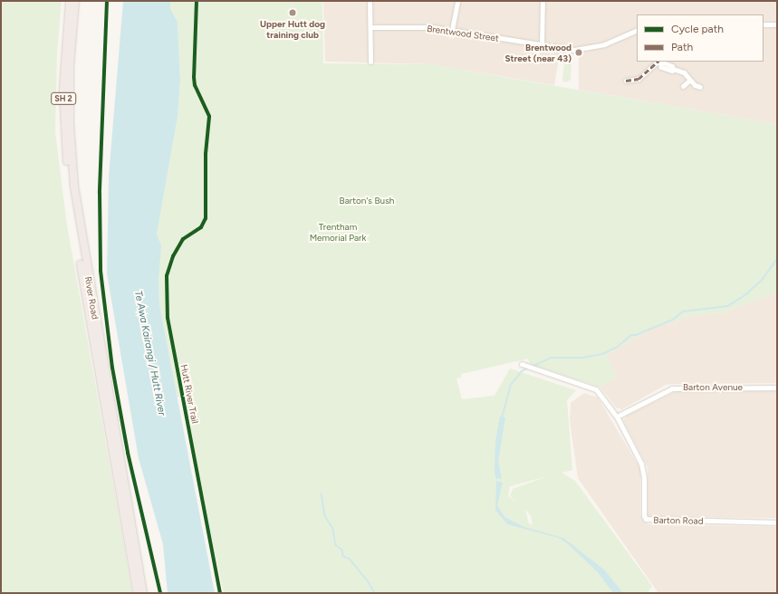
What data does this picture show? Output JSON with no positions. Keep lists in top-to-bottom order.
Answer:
{
  "streets": {
    "highway": ["SH 2", "River Road"],
    "street": ["Brentwood Street", "Barton Avenue", "Barton Road"],
    "cycle path": ["Hutt River Trail"]
  },
  "crossings": [
    ["Barton Avenue", "Barton Road"]
  ],
  "water": ["Te Awa Kairangi / Hutt River"],
  "parks": ["Barton's Bush", "Trentham Memorial Park"],
  "places": ["Upper Hutt dog training club", "Brentwood Street (near 43)"],
  "legend": ["Cycle path", "Path"]
}
